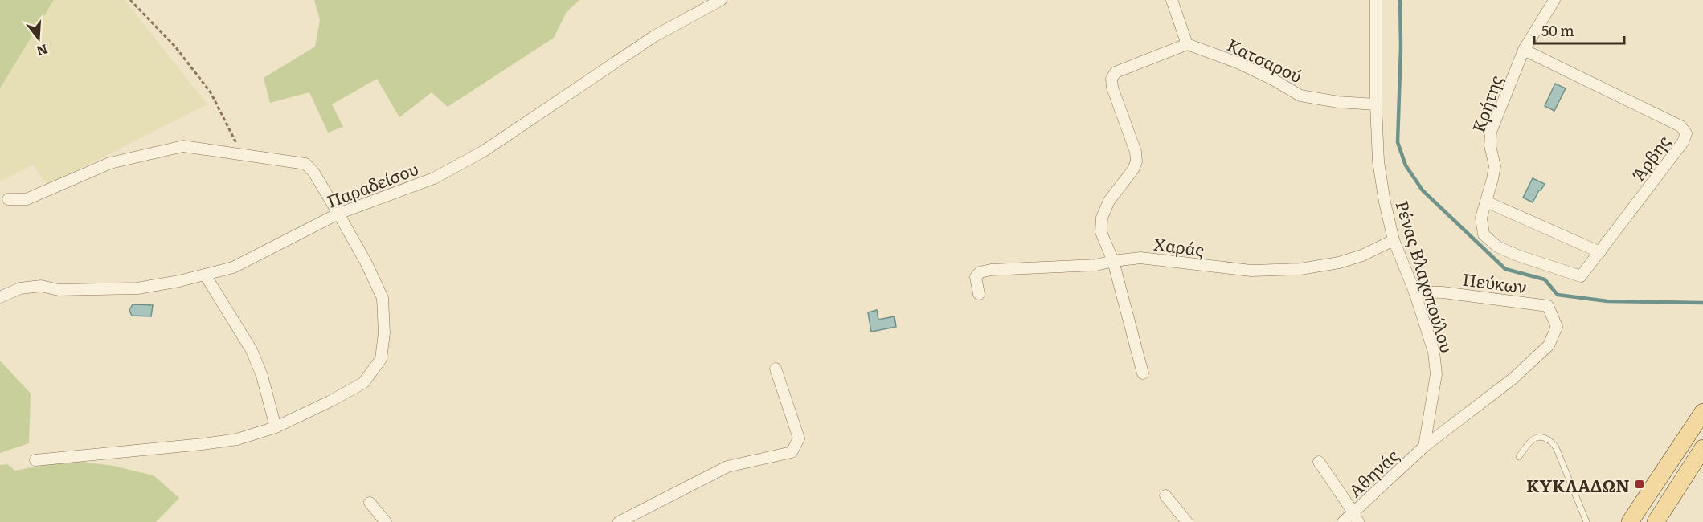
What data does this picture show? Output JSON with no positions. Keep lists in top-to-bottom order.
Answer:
{
  "streets": {
    "street": [
      "Κατσαρού",
      "Κρήτης",
      "Άρβης",
      "Παραδείσου",
      "Χαράς",
      "Ρένας Βλαχοπούλου",
      "Πεύκων",
      "Αθηνάς"
    ]
  },
  "crossings": [
    ["Κατσαρού", "Ρένας Βλαχοπούλου"],
    ["Κρήτης", "Άρβης"],
    ["Χαράς", "Ρένας Βλαχοπούλου"],
    ["Ρένας Βλαχοπούλου", "Πεύκων"],
    ["Ρένας Βλαχοπούλου", "Αθηνάς"],
    ["Πεύκων", "Αθηνάς"]
  ],
  "places": {
    "transit": ["ΚΥΚΛΑΔΩΝ"]
  },
  "scale_bar": "50 m",
  "north": "bottom"
}
